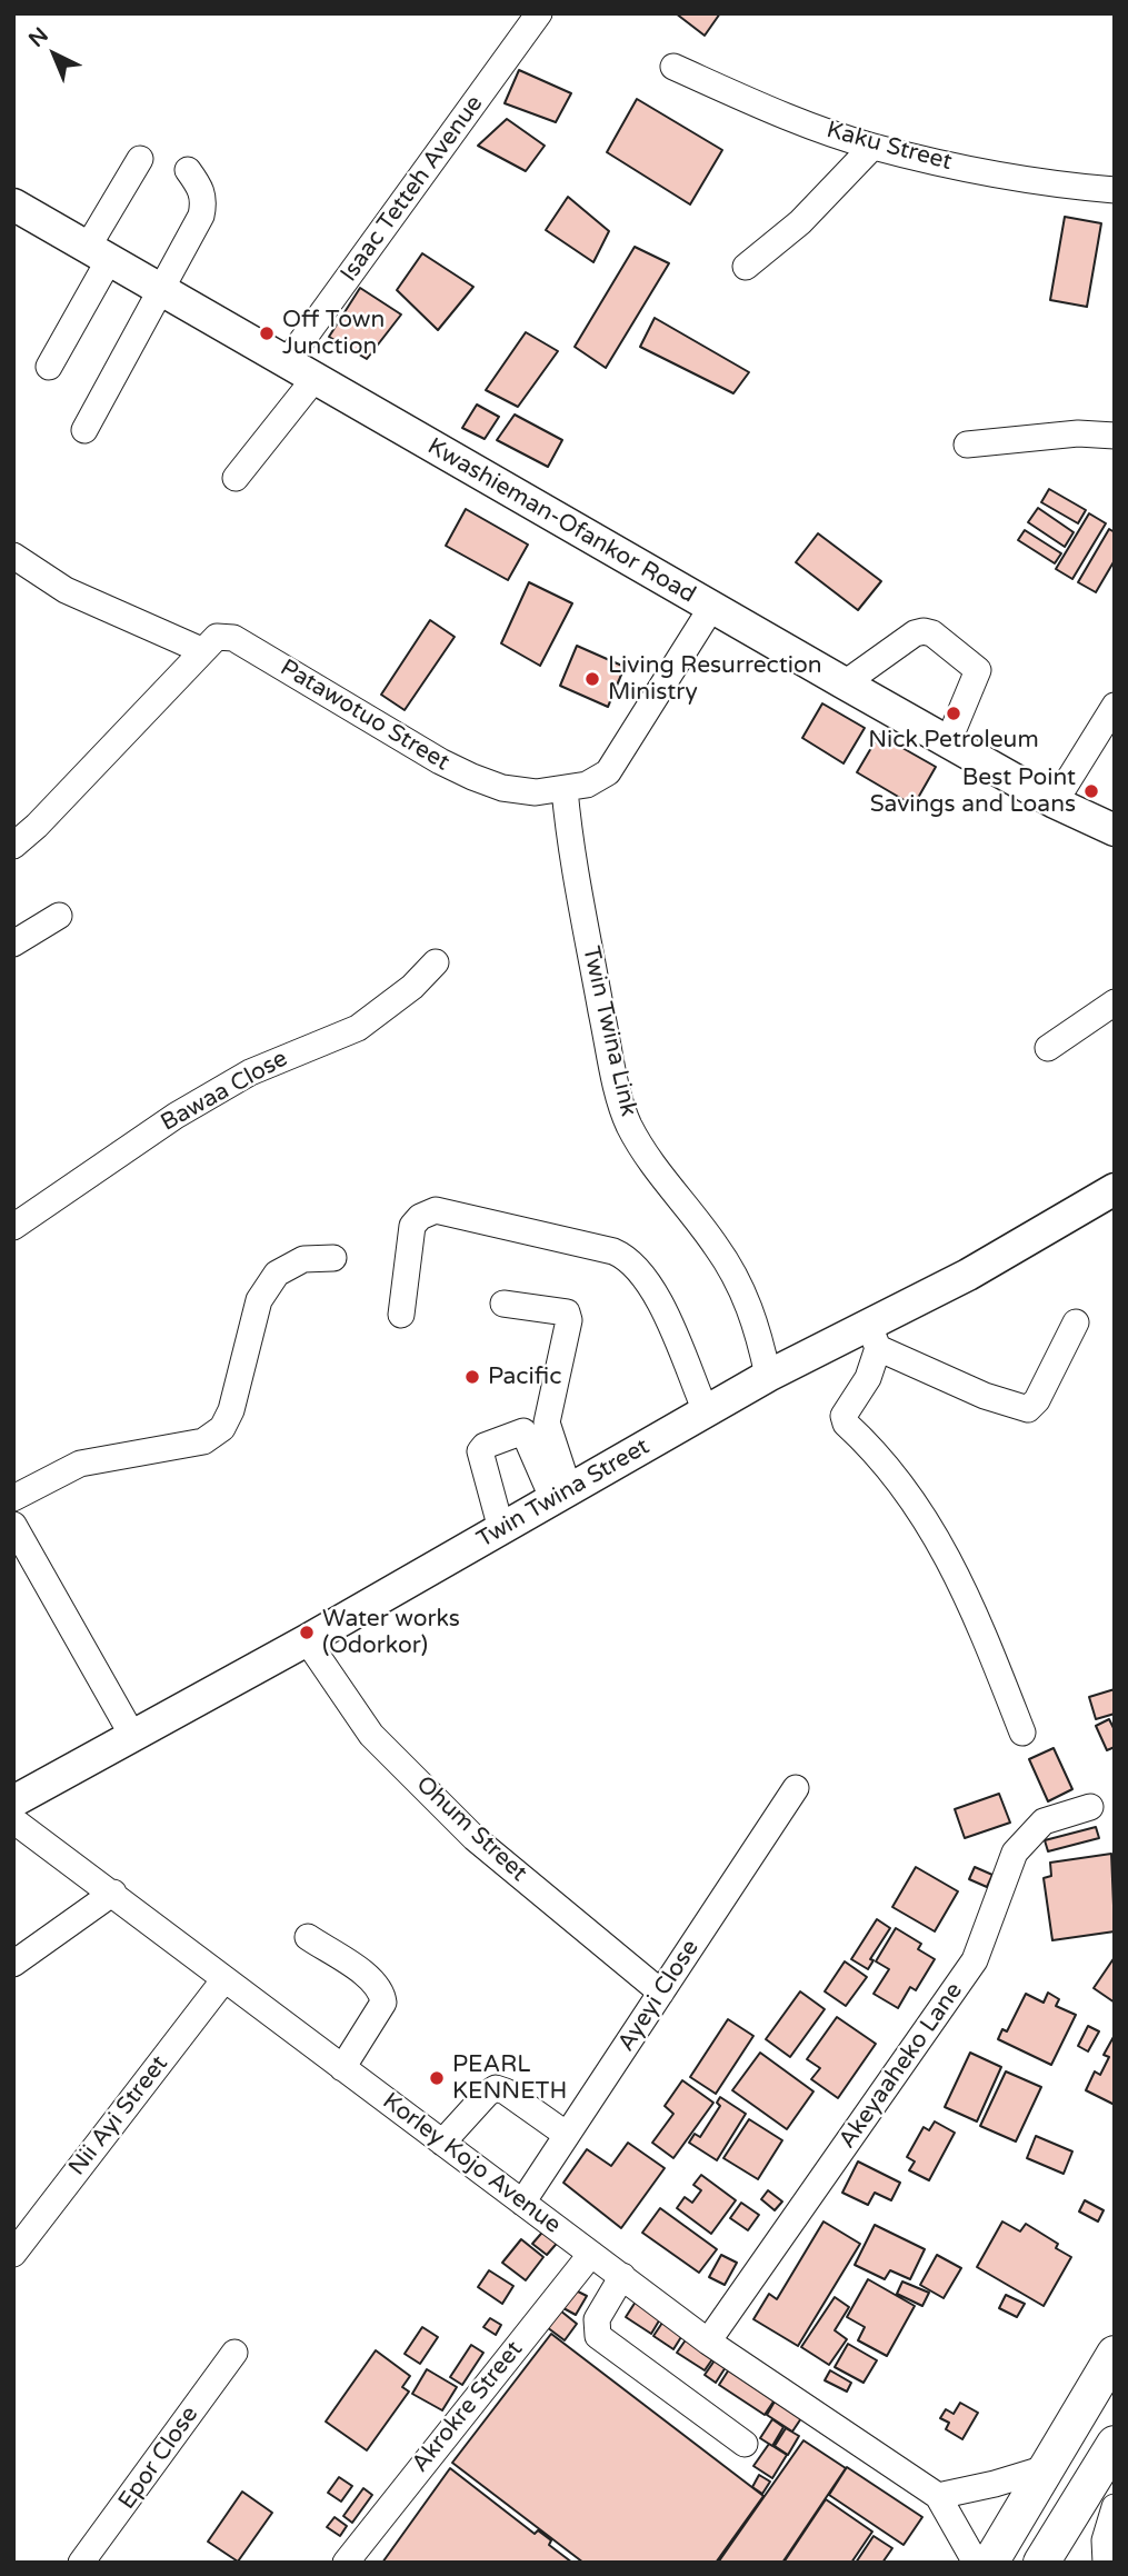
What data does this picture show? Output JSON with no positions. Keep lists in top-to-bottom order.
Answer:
{
  "streets": {
    "main road": ["Kwashieman-Ofankor Road", "Twin Twina Street"],
    "street": [
      "Kaku Street",
      "Isaac Tetteh Avenue",
      "Patawotuo Street",
      "Twin Twina Link",
      "Bawaa Close",
      "Ohum Street",
      "Ayeyi Close",
      "Akeyaaheko Lane",
      "Nii Ayi Street",
      "Korley Kojo Avenue",
      "Akrokre Street",
      "Epor Close"
    ]
  },
  "crossings": [
    ["Isaac Tetteh Avenue", "Kwashieman-Ofankor Road"],
    ["Kwashieman-Ofankor Road", "Patawotuo Street"],
    ["Patawotuo Street", "Twin Twina Link"],
    ["Twin Twina Link", "Twin Twina Street"],
    ["Twin Twina Street", "Ohum Street"],
    ["Ohum Street", "Ayeyi Close"],
    ["Ayeyi Close", "Korley Kojo Avenue"],
    ["Akeyaaheko Lane", "Korley Kojo Avenue"],
    ["Nii Ayi Street", "Korley Kojo Avenue"],
    ["Korley Kojo Avenue", "Akrokre Street"]
  ],
  "places": [
    "Off Town Junction",
    "Living Resurrection Ministry",
    "Nick Petroleum",
    "Best Point Savings and Loans",
    "Pacific",
    "Water works (Odorkor)",
    "PEARL KENNETH"
  ],
  "north": "top left"
}
